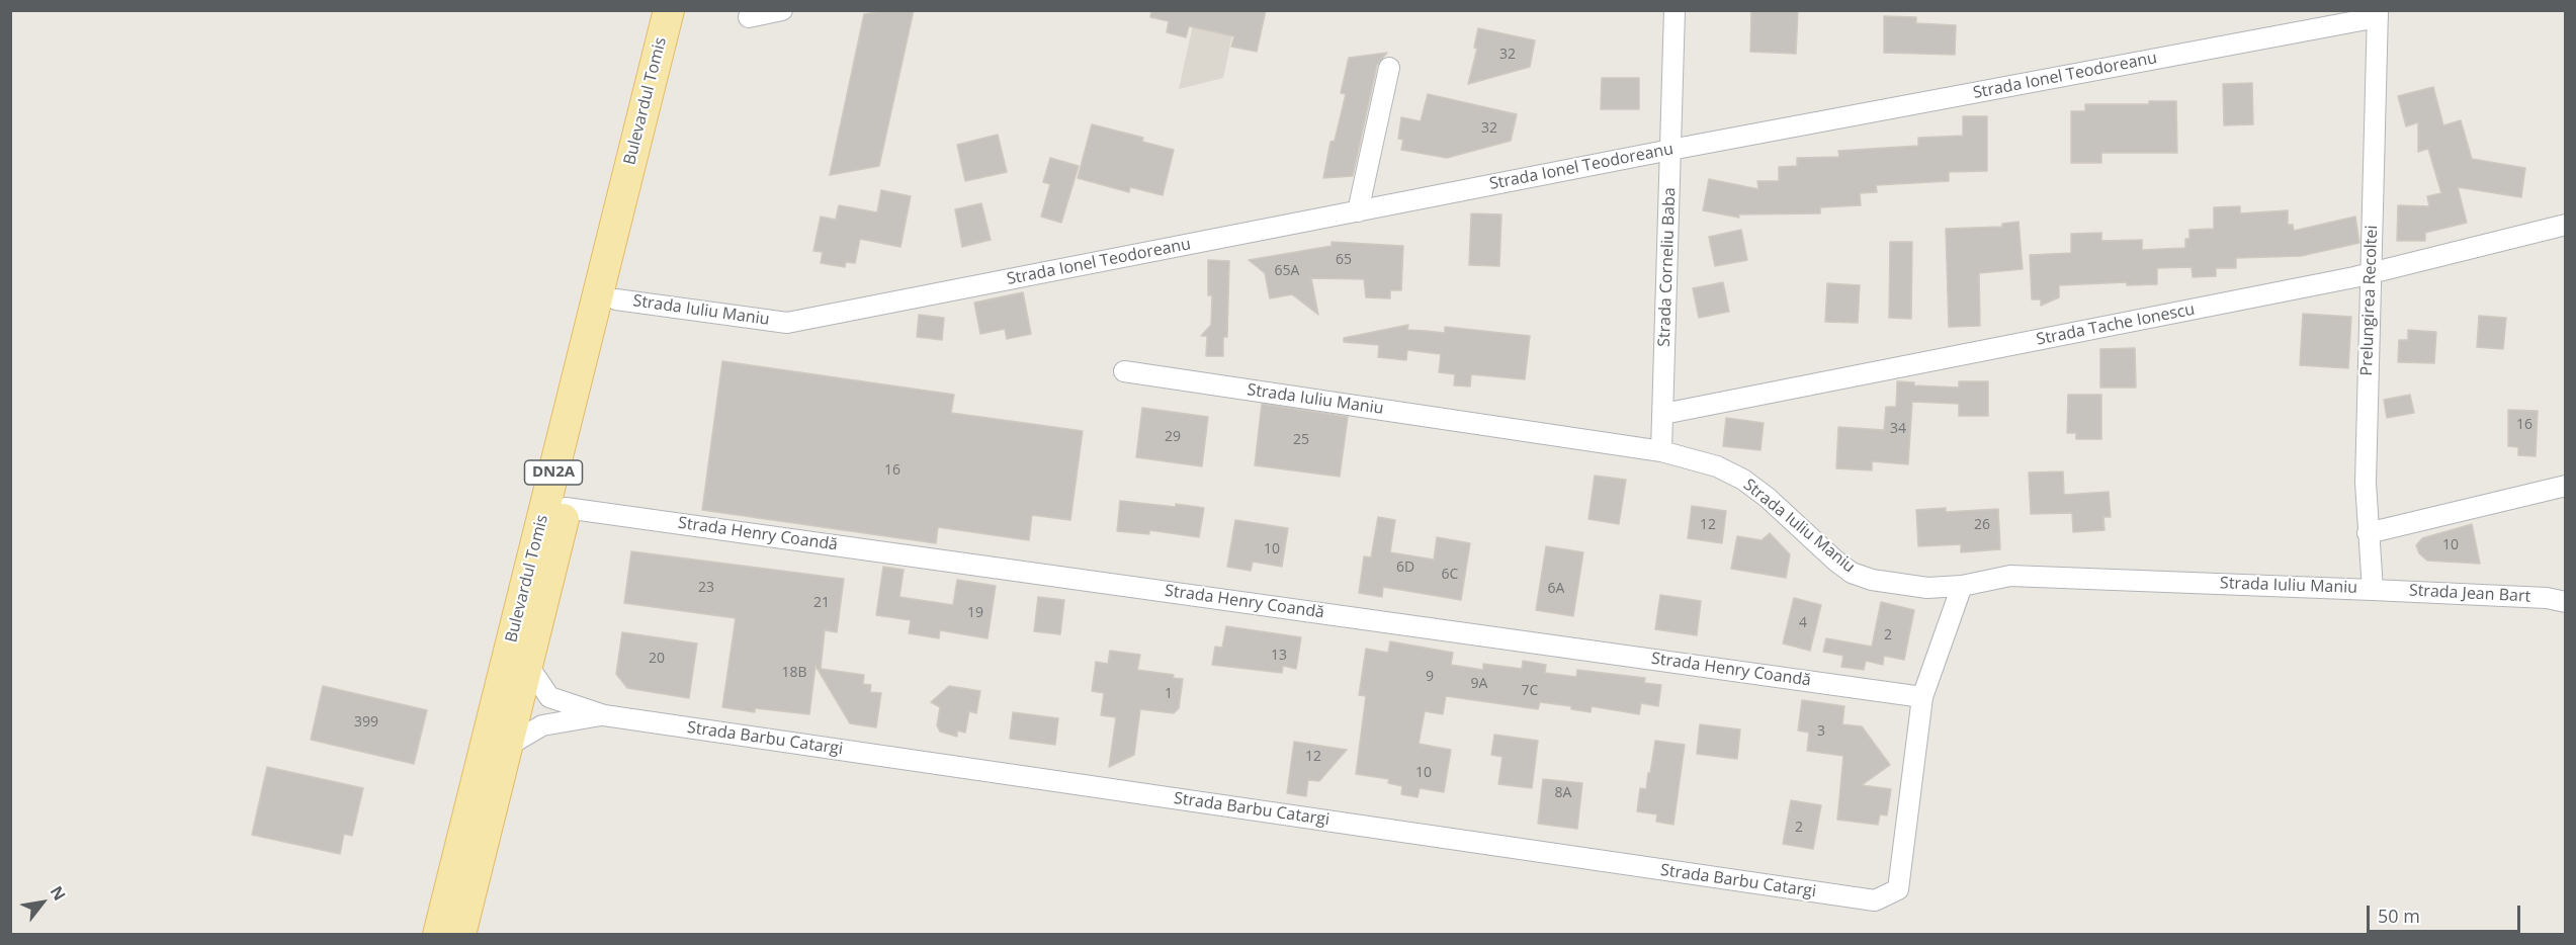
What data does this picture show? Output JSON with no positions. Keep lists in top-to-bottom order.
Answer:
{
  "streets": {
    "main road": ["Bulevardul Tomis", "DN2A"],
    "street": [
      "Strada Ionel Teodoreanu",
      "Strada Corneliu Baba",
      "Prelungirea Recoltei",
      "Strada Iuliu Maniu",
      "Strada Tache Ionescu",
      "Strada Henry Coandă",
      "Strada Jean Bart",
      "Strada Barbu Catargi"
    ]
  },
  "crossings": [
    ["Strada Ionel Teodoreanu", "Strada Corneliu Baba"],
    ["Strada Ionel Teodoreanu", "Prelungirea Recoltei"],
    ["Strada Ionel Teodoreanu", "Strada Iuliu Maniu"],
    ["Bulevardul Tomis", "Strada Iuliu Maniu"],
    ["Bulevardul Tomis", "Strada Henry Coandă"],
    ["Bulevardul Tomis", "Strada Barbu Catargi"],
    ["Strada Corneliu Baba", "Strada Iuliu Maniu"],
    ["Strada Corneliu Baba", "Strada Tache Ionescu"],
    ["Prelungirea Recoltei", "Strada Iuliu Maniu"],
    ["Prelungirea Recoltei", "Strada Tache Ionescu"],
    ["Prelungirea Recoltei", "Strada Jean Bart"],
    ["Strada Iuliu Maniu", "Strada Jean Bart"],
    ["Strada Henry Coandă", "Strada Barbu Catargi"]
  ],
  "house_numbers": [
    "32",
    "32",
    "65",
    "65A",
    "16",
    "34",
    "29",
    "25",
    "16",
    "12",
    "26",
    "10",
    "10",
    "6D",
    "6C",
    "23",
    "6A",
    "21",
    "19",
    "4",
    "2",
    "13",
    "20",
    "18B",
    "9",
    "9A",
    "7C",
    "1",
    "399",
    "3",
    "12",
    "10",
    "8A",
    "2"
  ],
  "scale_bar": "50 m",
  "north": "top right"
}
